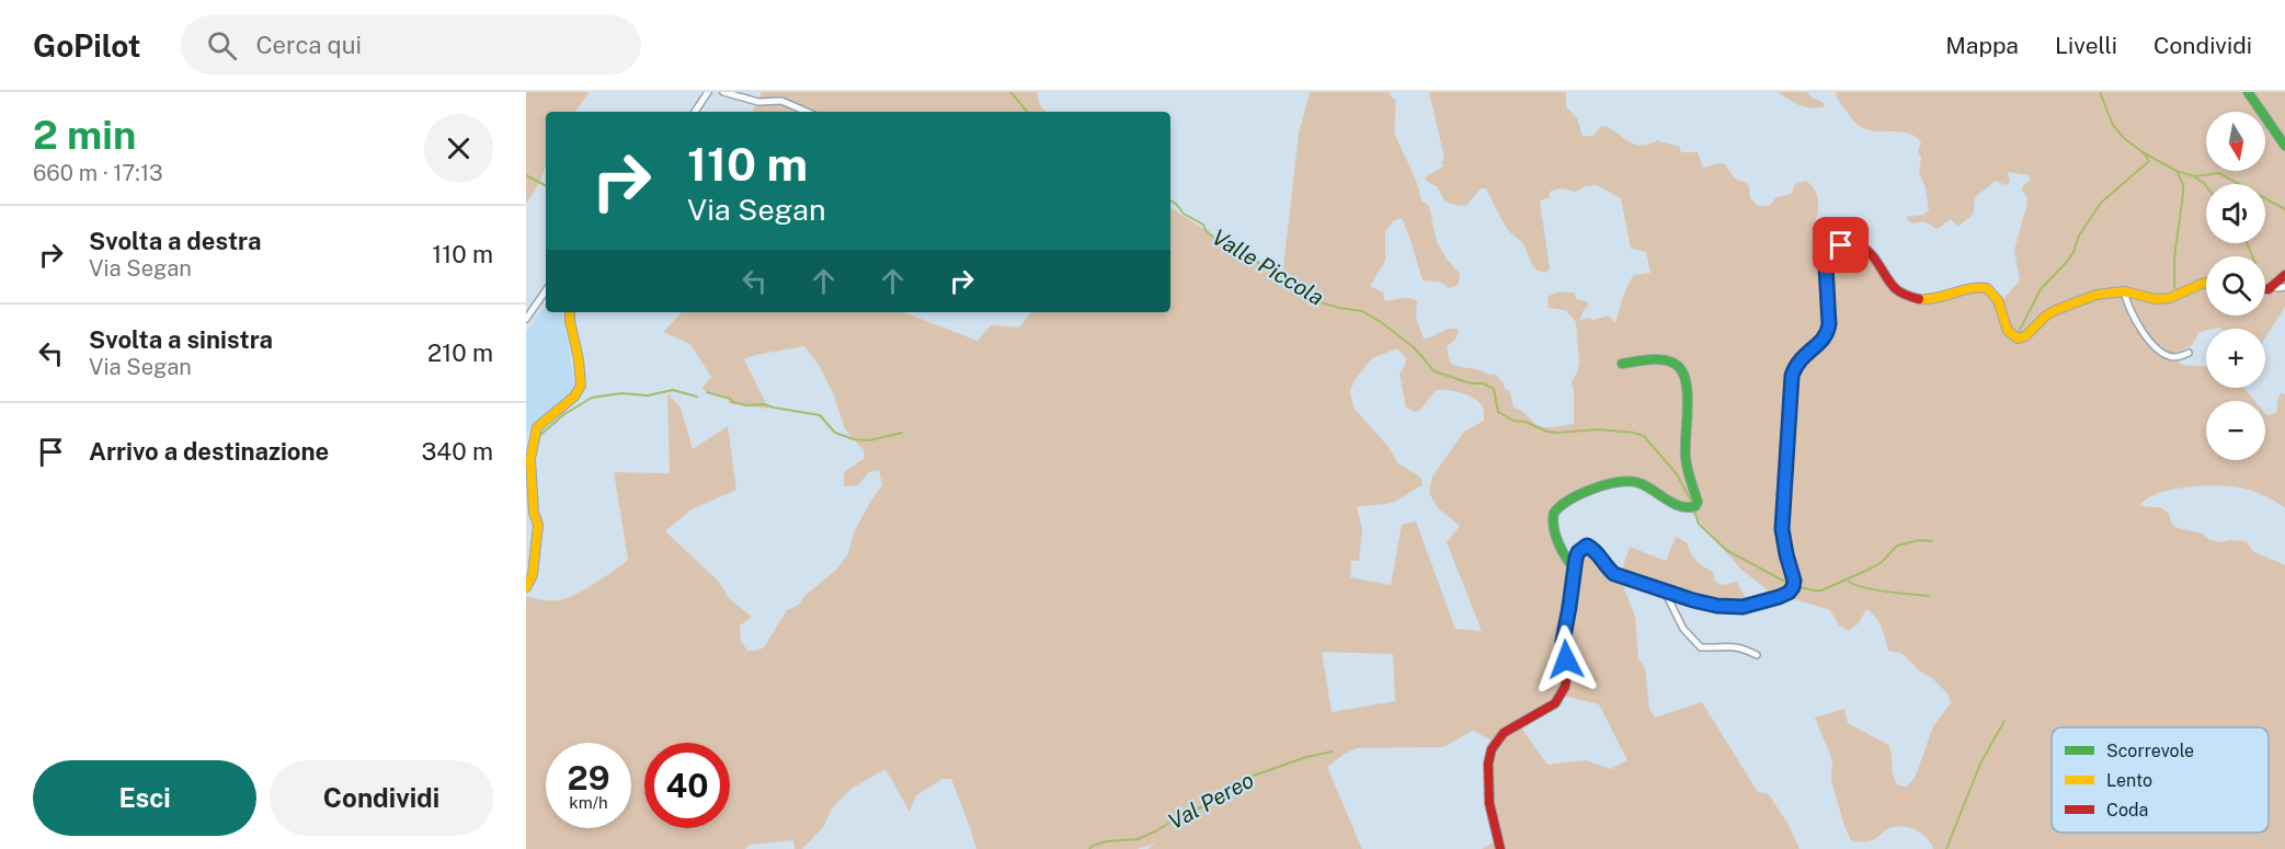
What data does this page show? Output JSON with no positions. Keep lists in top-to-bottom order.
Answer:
{
  "water": ["Valle Piccola", "Val Pereo"],
  "legend": ["Scorrevole", "Lento", "Coda"],
  "north": "bottom",
  "page": {
    "header": "GoPilot",
    "search": "Cerca qui",
    "nav": ["Mappa", "Livelli", "Condividi"],
    "heading": ["2 min", "660 m · 17:13"],
    "map_buttons": ["+", "−"],
    "turn": ["110 m", "Via Segan"],
    "list": [
      {
        "name": "Svolta a destra",
        "note": "Via Segan",
        "value": "110 m"
      },
      {
        "name": "Svolta a sinistra",
        "note": "Via Segan",
        "value": "210 m"
      },
      {
        "name": "Arrivo a destinazione",
        "value": "340 m"
      }
    ],
    "speed": "29 km/h",
    "limit": "40",
    "buttons": ["Esci", "Condividi"]
  }
}
